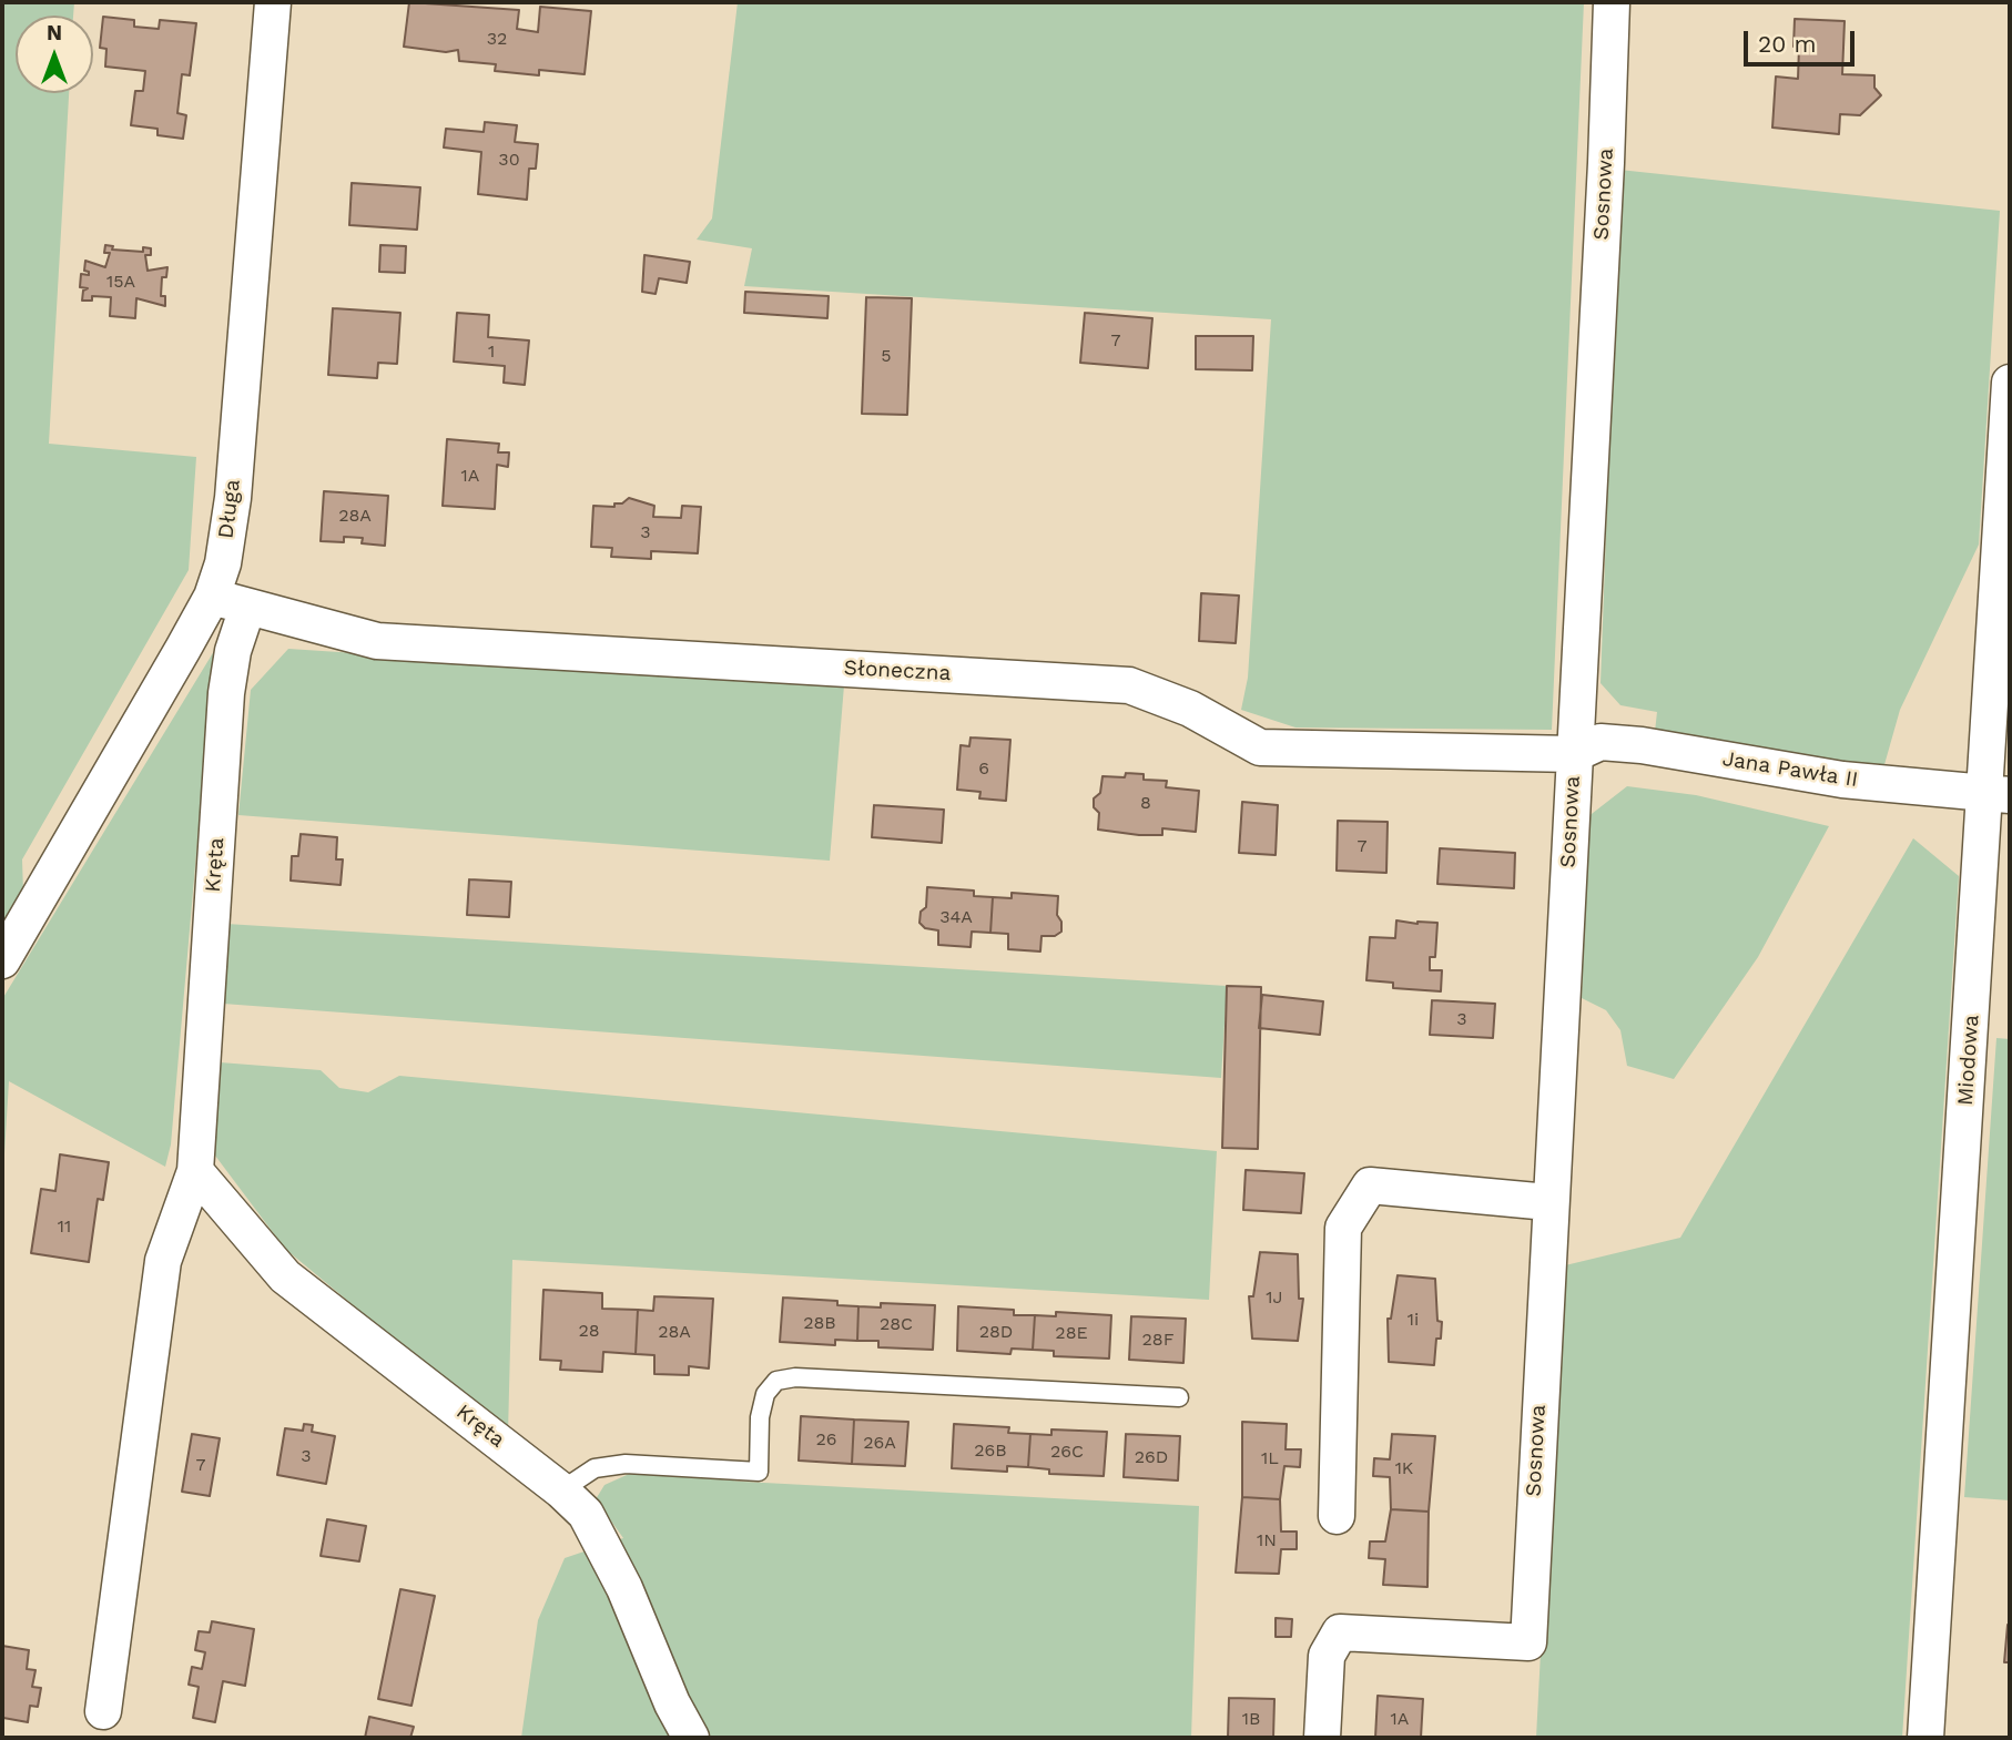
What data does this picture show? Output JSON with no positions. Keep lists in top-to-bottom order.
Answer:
{
  "streets": {
    "street": [
      "Sosnowa",
      "Długa",
      "Słoneczna",
      "Jana Pawła II",
      "Kręta",
      "Miodowa"
    ]
  },
  "crossings": [
    ["Sosnowa", "Słoneczna"],
    ["Sosnowa", "Jana Pawła II"],
    ["Długa", "Słoneczna"],
    ["Słoneczna", "Jana Pawła II"],
    ["Słoneczna", "Kręta"],
    ["Jana Pawła II", "Miodowa"]
  ],
  "house_numbers": [
    "32",
    "30",
    "15A",
    "7",
    "1",
    "5",
    "1A",
    "28A",
    "3",
    "6",
    "8",
    "7",
    "34A",
    "3",
    "11",
    "1J",
    "1i",
    "28B",
    "28C",
    "28",
    "28A",
    "28D",
    "28E",
    "28F",
    "26",
    "26A",
    "26B",
    "26C",
    "3",
    "26D",
    "1L",
    "7",
    "1K",
    "1N",
    "1B",
    "1A"
  ],
  "scale_bar": "20 m",
  "north": "top"
}
